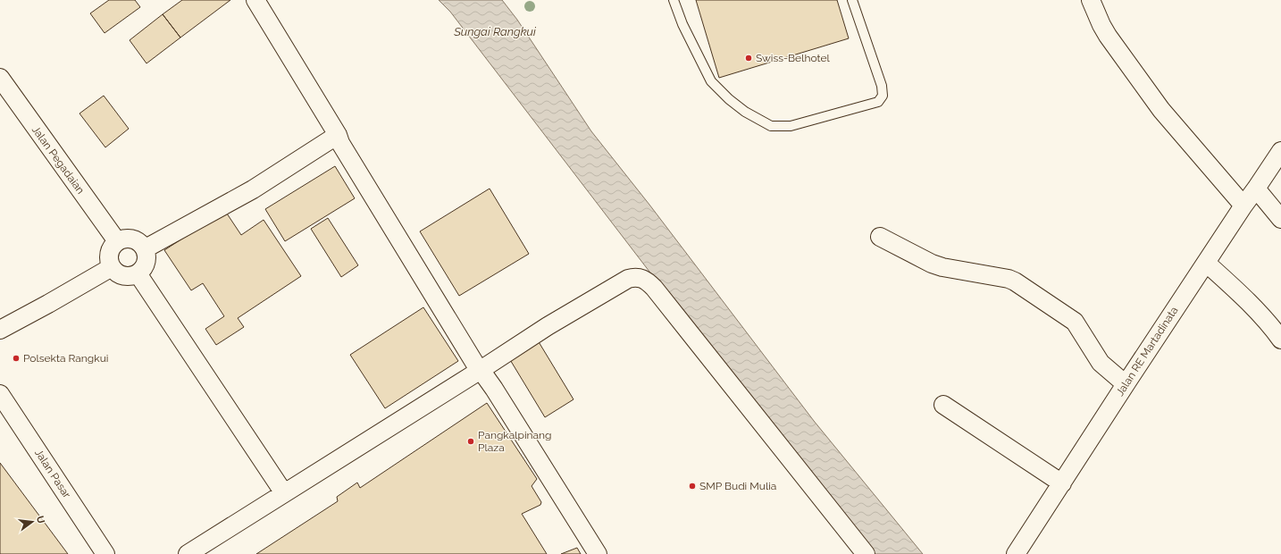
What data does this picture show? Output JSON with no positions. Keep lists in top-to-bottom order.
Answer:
{
  "streets": {
    "street": ["Jalan Pegadaian", "Jalan RE Martadinata", "Jalan Pasar"]
  },
  "water": ["Sungai Rangkui"],
  "places": [
    "Swiss-Belhotel",
    "Polsekta Rangkui",
    "Pangkalpinang Plaza",
    "SMP Budi Mulia"
  ],
  "north": "right"
}
